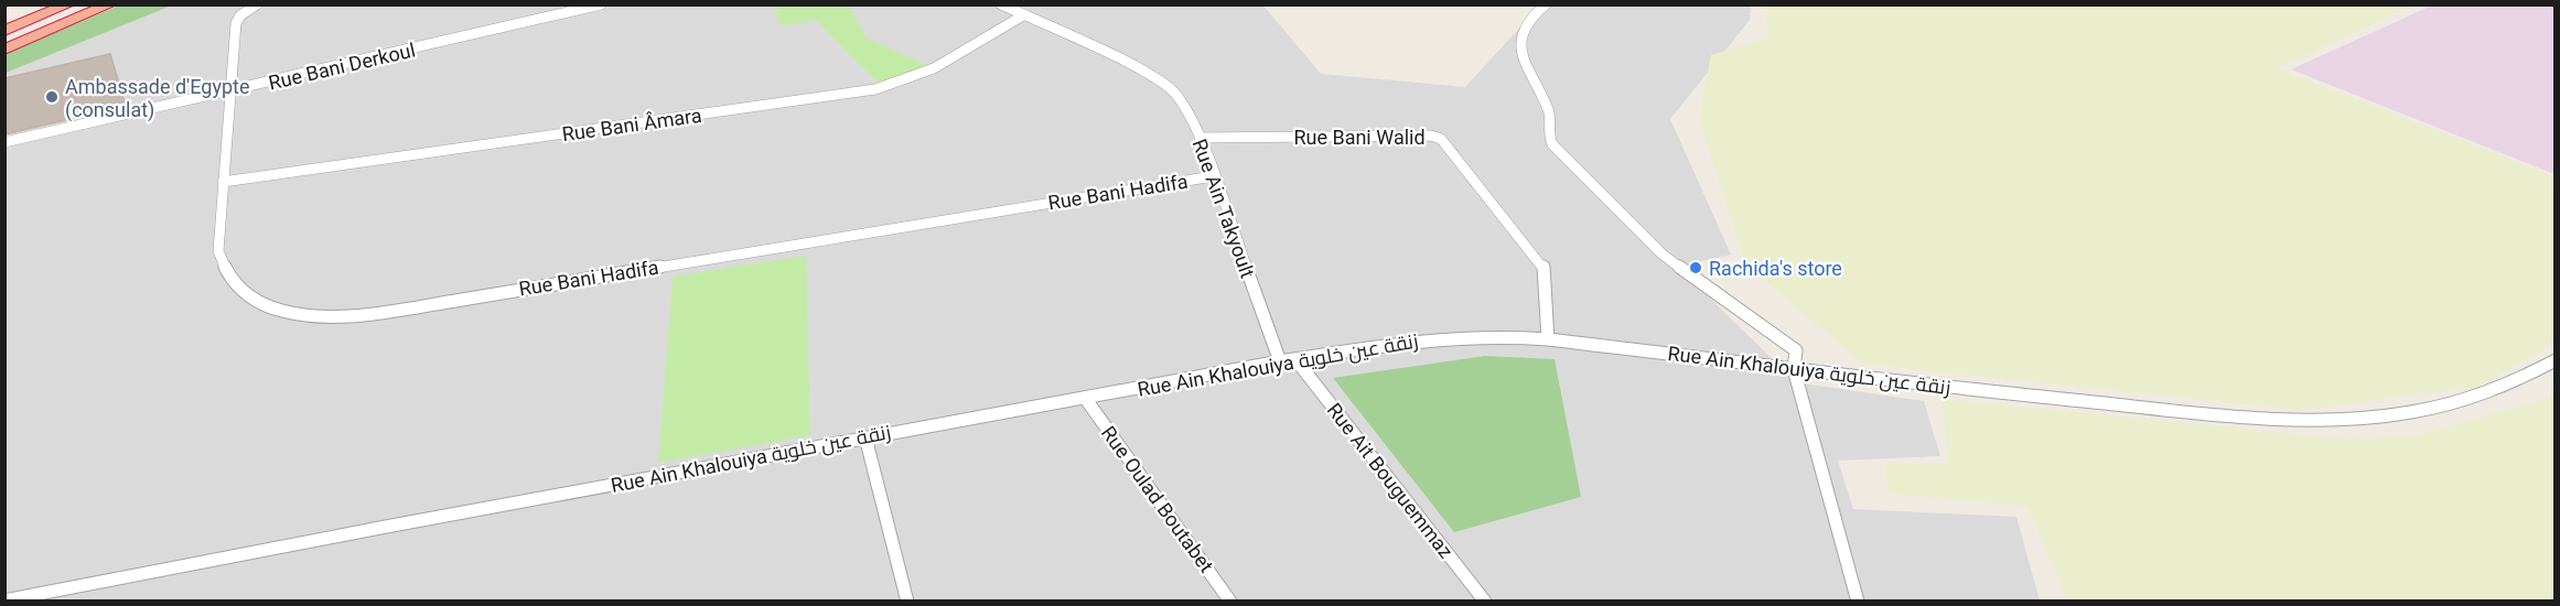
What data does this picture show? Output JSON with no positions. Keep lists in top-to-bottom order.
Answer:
{
  "streets": {
    "street": [
      "Rue Bani Derkoul",
      "Rue Bani Âmara",
      "Rue Bani Walid",
      "Rue Bani Hadifa",
      "Rue Ain Takyoult",
      "Rue Ain Khalouiya زنقة عين خلوية",
      "Rue Ait Bouguemmaz",
      "Rue Oulad Boutabet"
    ]
  },
  "crossings": [
    ["Rue Bani Derkoul", "Rue Bani Hadifa"],
    ["Rue Bani Âmara", "Rue Bani Hadifa"],
    ["Rue Bani Âmara", "Rue Ain Takyoult"],
    ["Rue Bani Walid", "Rue Ain Takyoult"],
    ["Rue Bani Walid", "Rue Ain Khalouiya زنقة عين خلوية"],
    ["Rue Bani Hadifa", "Rue Ain Takyoult"],
    ["Rue Ain Takyoult", "Rue Ain Khalouiya زنقة عين خلوية"],
    ["Rue Ain Khalouiya زنقة عين خلوية", "Rue Ait Bouguemmaz"],
    ["Rue Ain Khalouiya زنقة عين خلوية", "Rue Oulad Boutabet"]
  ],
  "places": ["Ambassade d'Egypte (consulat)", "Rachida's store"]
}
